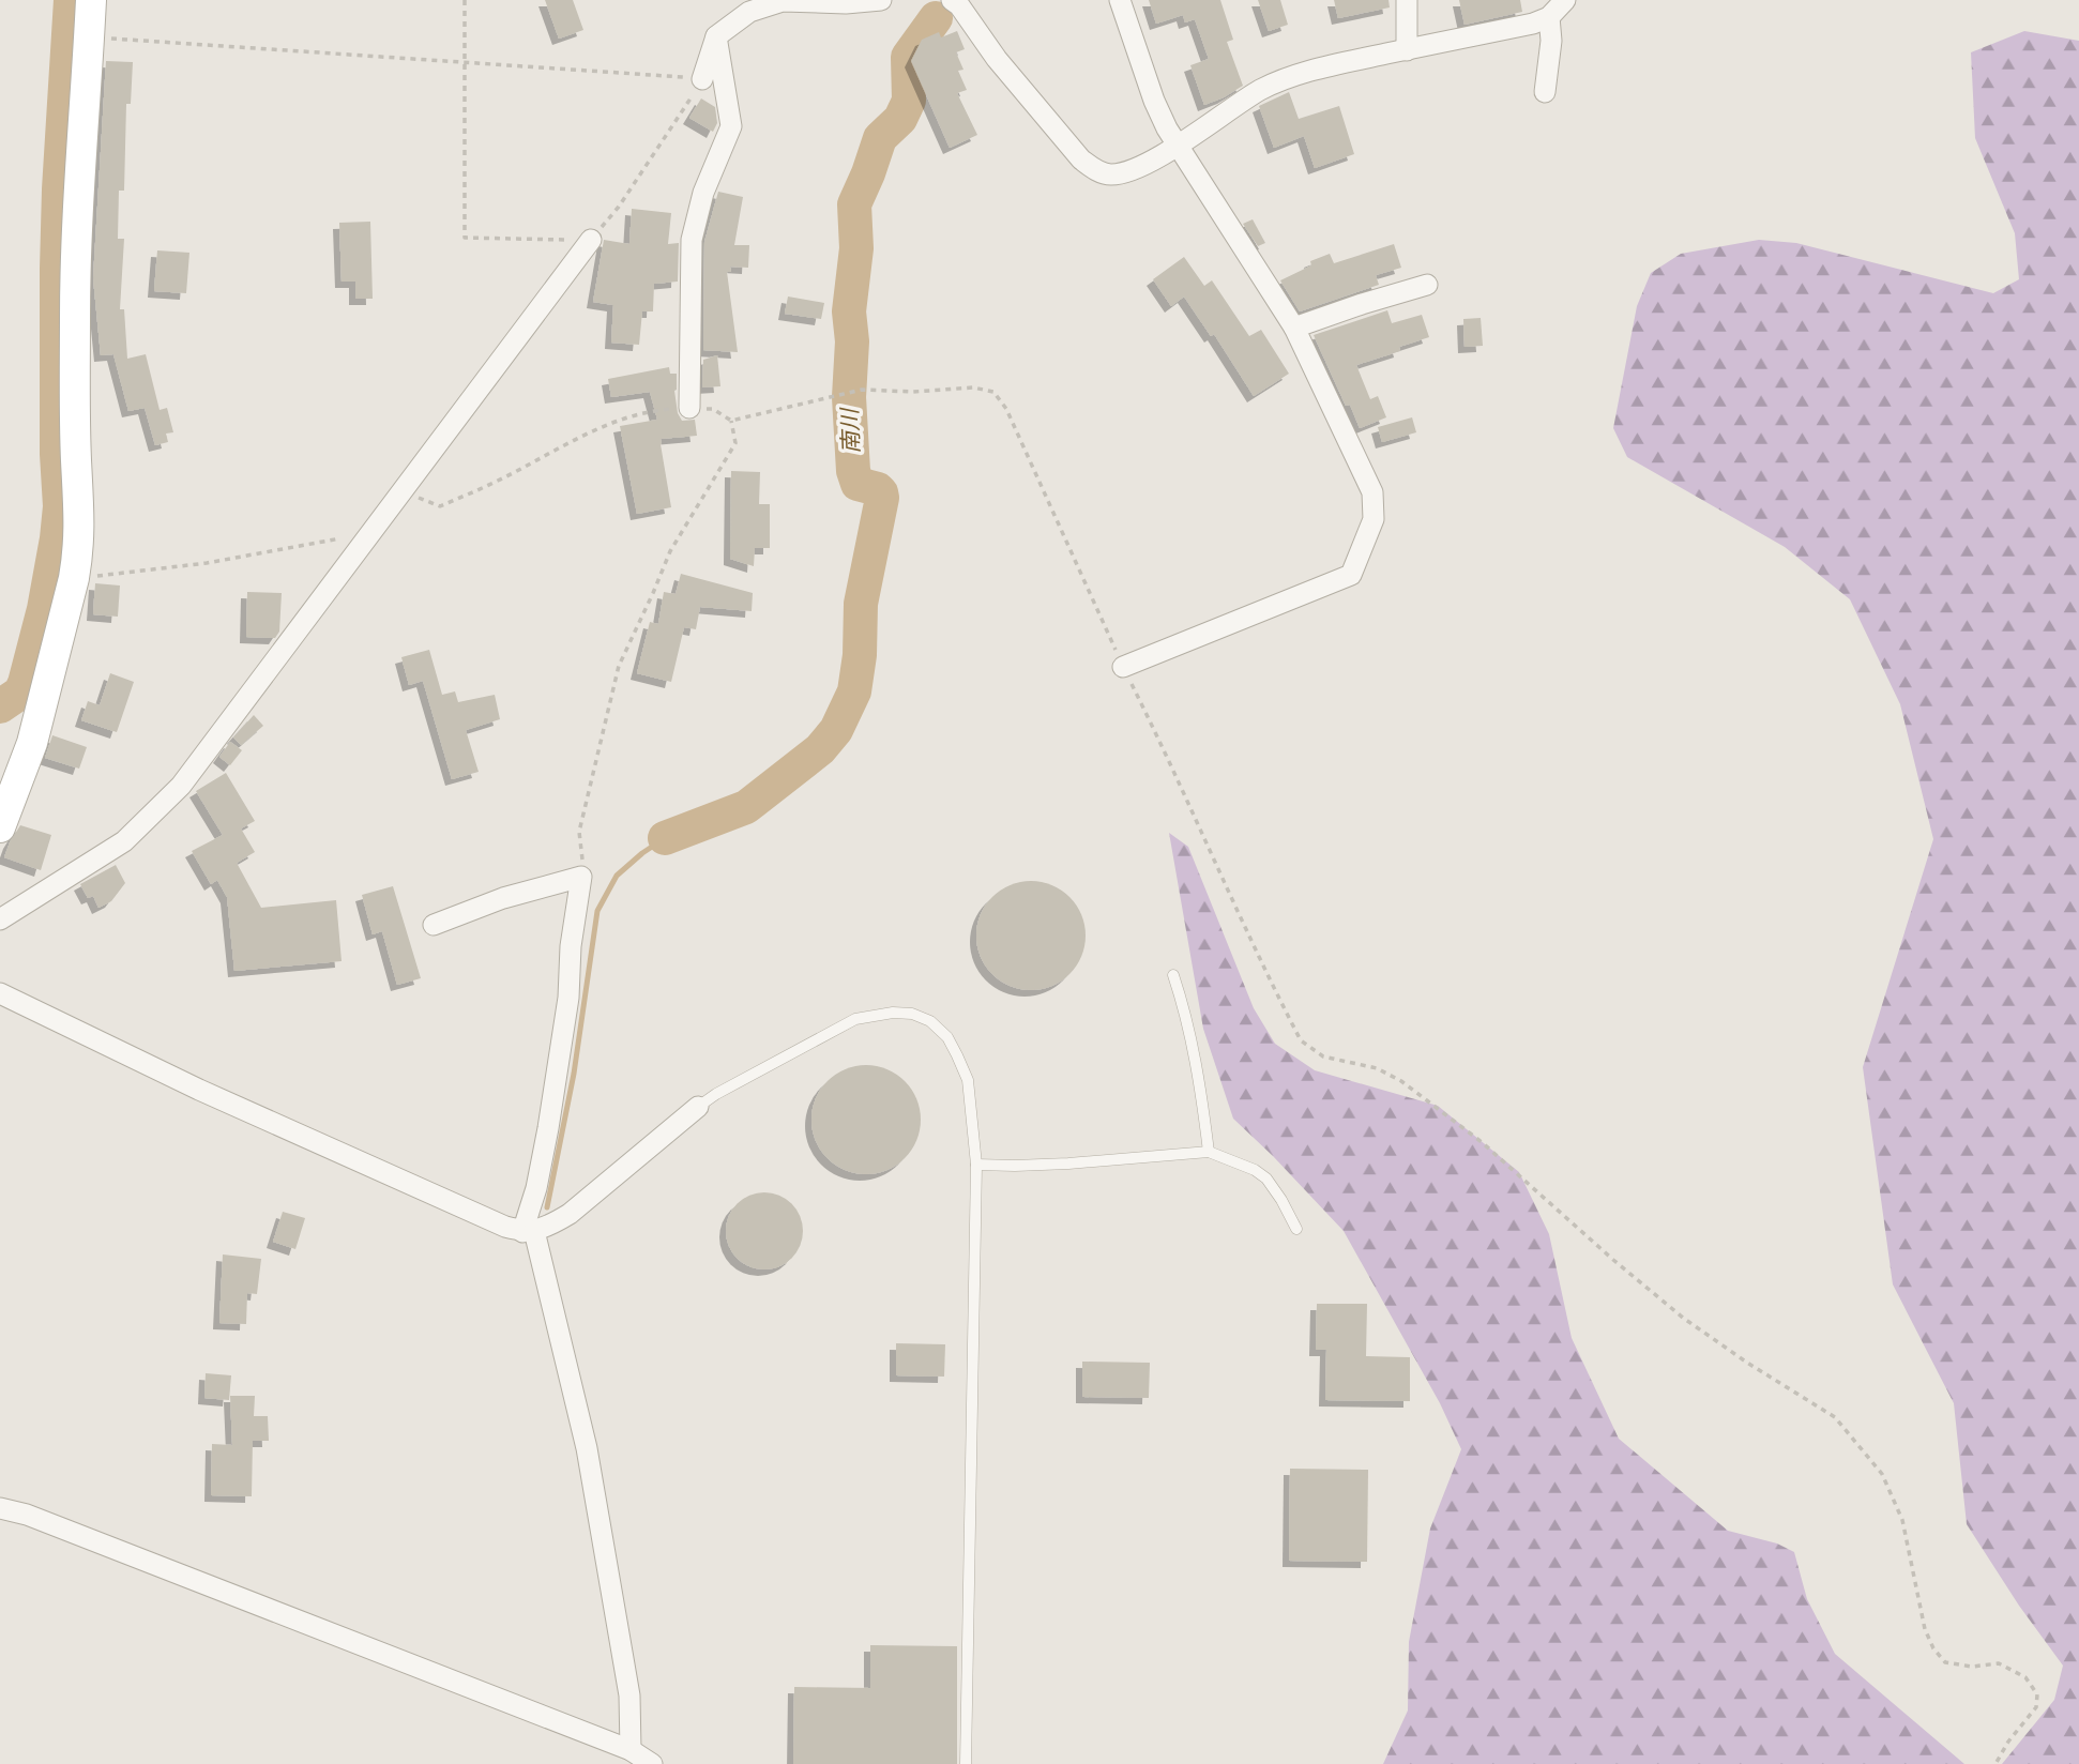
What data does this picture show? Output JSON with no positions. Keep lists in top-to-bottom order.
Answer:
{
  "water": ["南川"]
}
